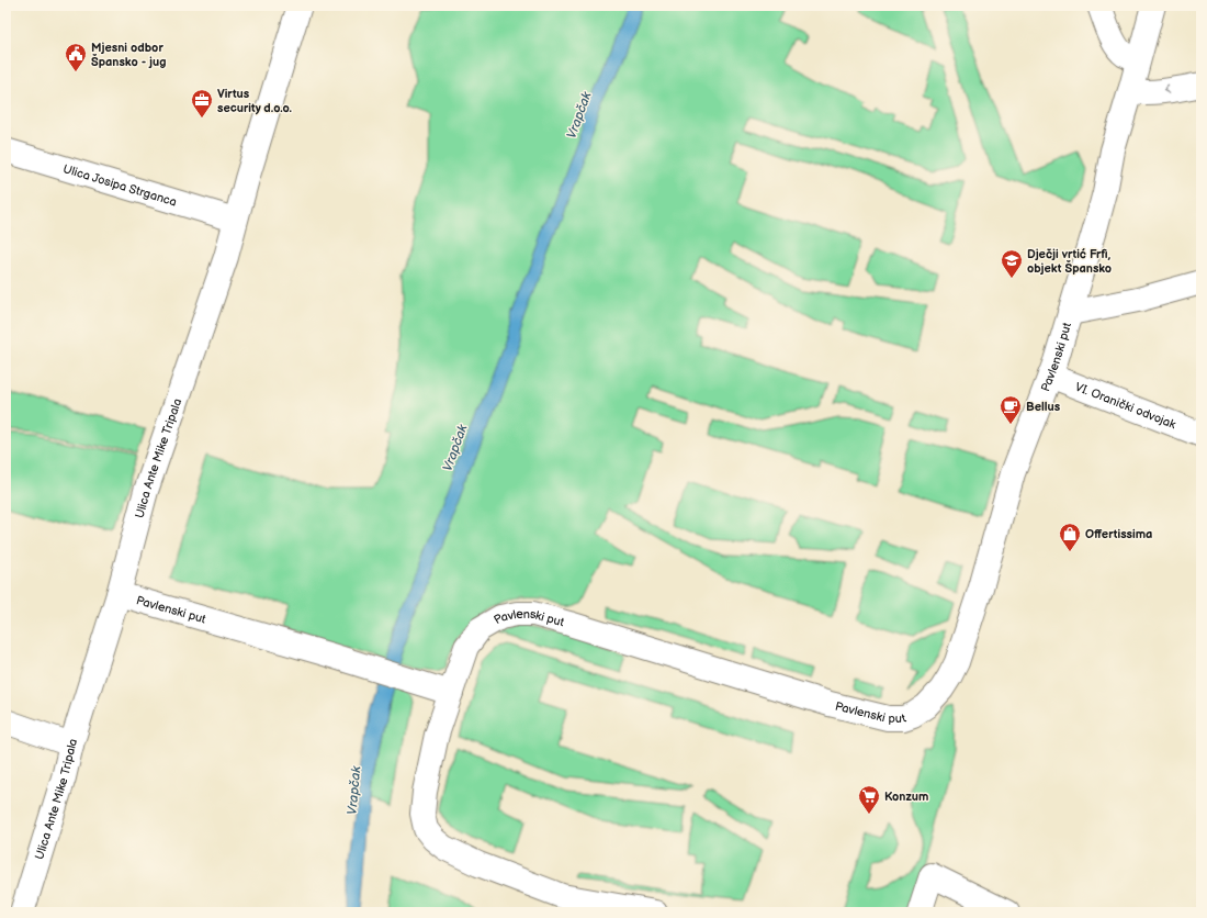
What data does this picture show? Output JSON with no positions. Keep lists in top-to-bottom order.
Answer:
{
  "streets": {
    "street": [
      "Ulica Josipa Strganca",
      "Pavlenski put",
      "VI. Oranički odvojak",
      "Ulica Ante Mike Tripala"
    ]
  },
  "crossings": [
    ["Ulica Josipa Strganca", "Ulica Ante Mike Tripala"],
    ["Pavlenski put", "VI. Oranički odvojak"],
    ["Pavlenski put", "Ulica Ante Mike Tripala"]
  ],
  "water": ["Vrapčak"],
  "places": {
    "public building": ["Mjesni odbor Špansko - jug"],
    "office": ["Virtus security d.o.o."],
    "school or university": ["Dječji vrtić Frfi, objekt Špansko"],
    "cafe": ["Bellus"],
    "shop": ["Offertissima"],
    "supermarket": ["Konzum"]
  }
}
